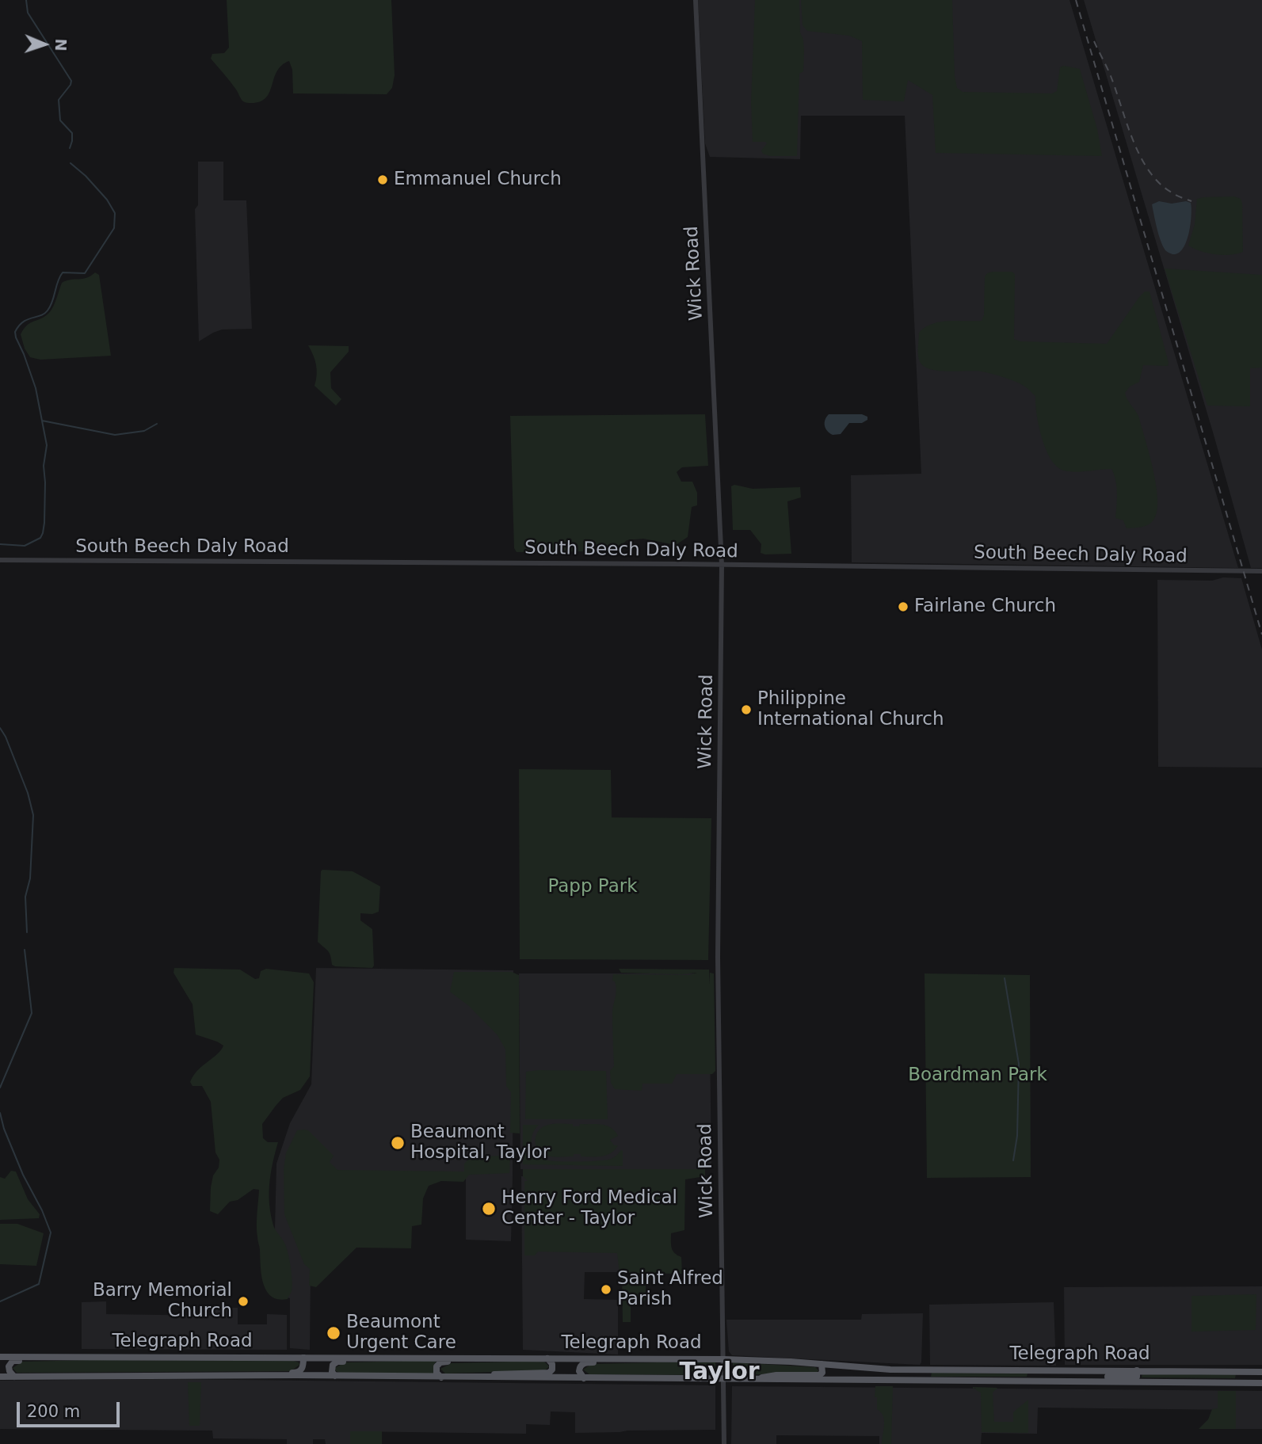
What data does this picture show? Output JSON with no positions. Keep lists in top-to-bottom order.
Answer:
{
  "streets": {
    "main road": ["Telegraph Road"],
    "street": ["Wick Road", "South Beech Daly Road"]
  },
  "crossings": [
    ["Wick Road", "South Beech Daly Road"],
    ["Wick Road", "Telegraph Road"]
  ],
  "districts": ["Taylor"],
  "parks": ["Papp Park", "Boardman Park"],
  "places": [
    "Emmanuel Church",
    "Fairlane Church",
    "Philippine International Church",
    "Beaumont Hospital, Taylor",
    "Henry Ford Medical Center - Taylor",
    "Saint Alfred Parish",
    "Barry Memorial Church",
    "Beaumont Urgent Care"
  ],
  "scale_bar": "200 m",
  "north": "right"
}
